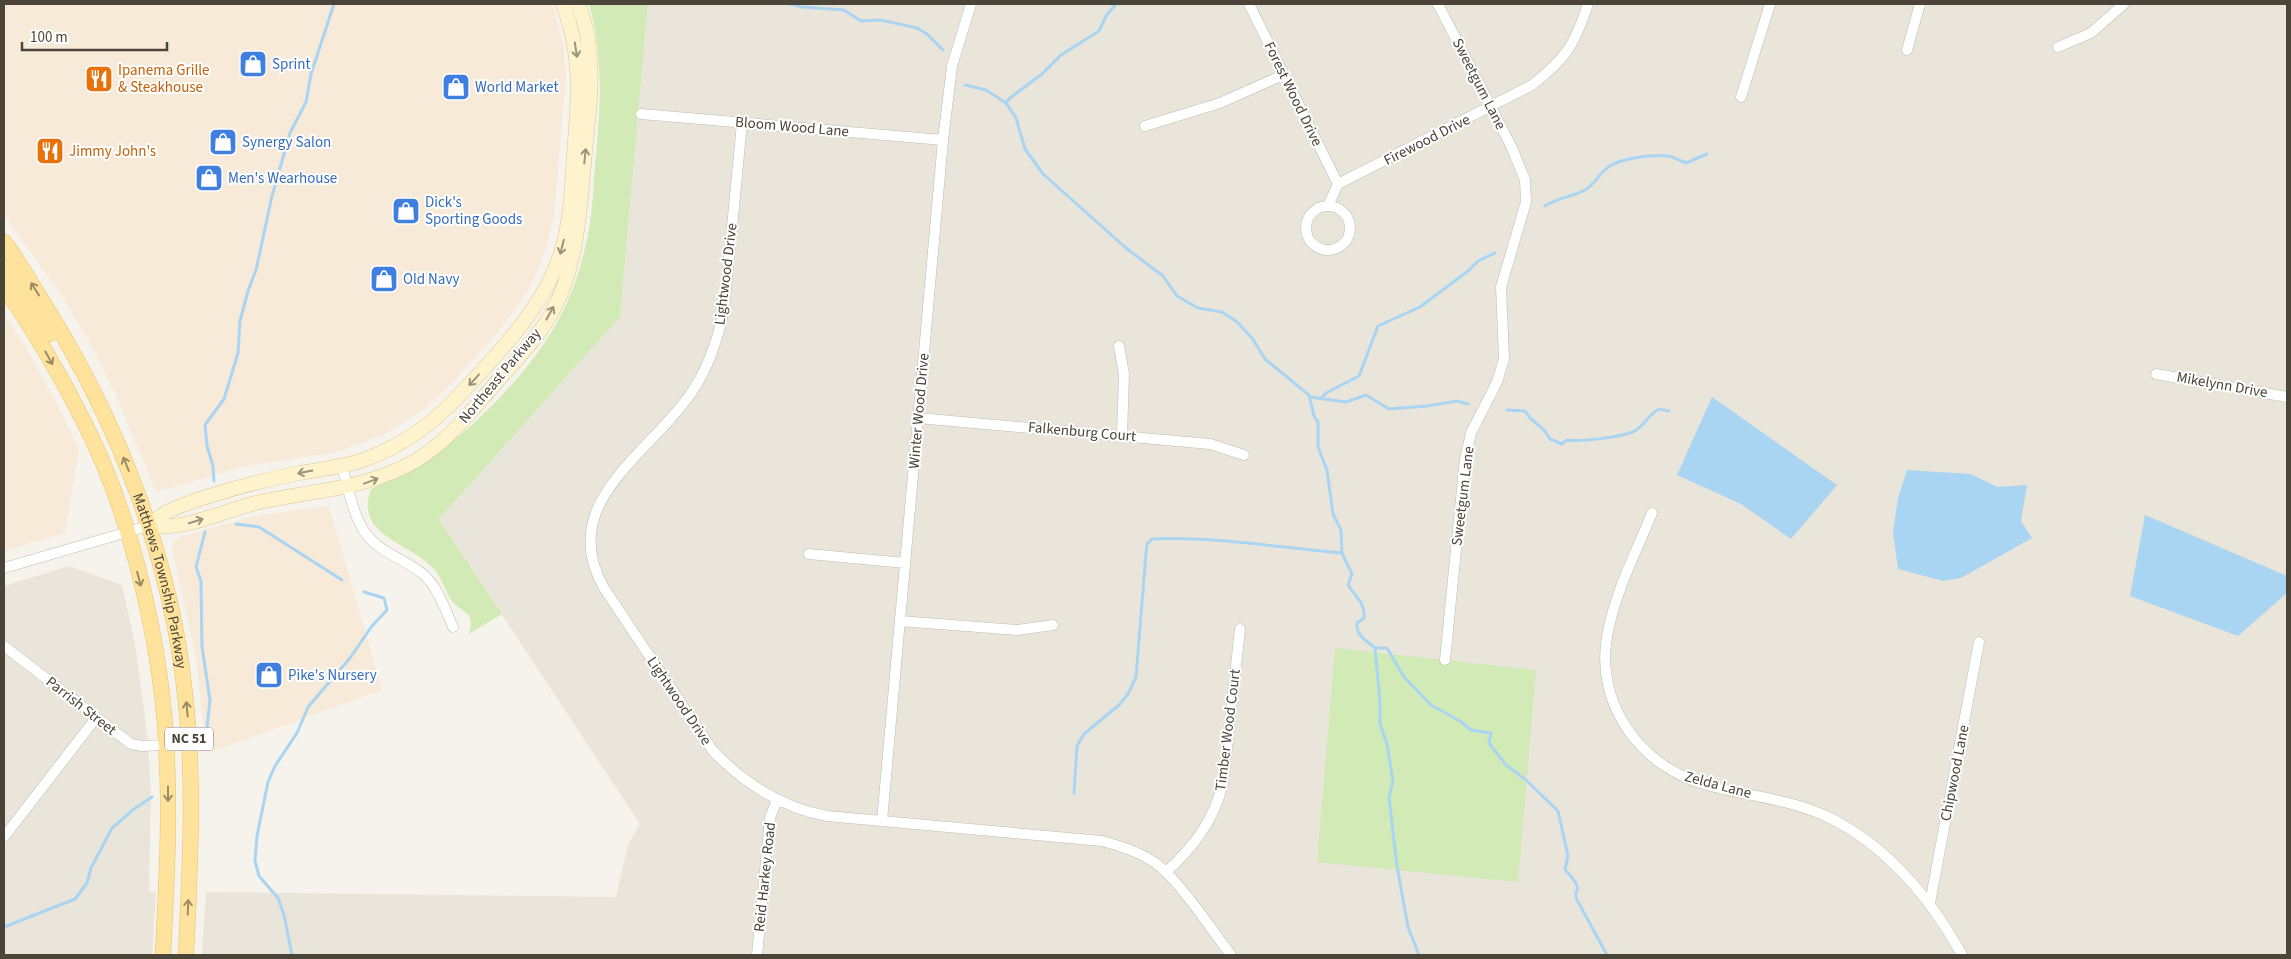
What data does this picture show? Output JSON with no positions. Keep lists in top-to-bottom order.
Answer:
{
  "streets": {
    "main road": ["Matthews Township Parkway", "NC 51"],
    "street": [
      "Sweetgum Lane",
      "Forest Wood Drive",
      "Bloom Wood Lane",
      "Firewood Drive",
      "Lightwood Drive",
      "Northeast Parkway",
      "Mikelynn Drive",
      "Winter Wood Drive",
      "Falkenburg Court",
      "Parrish Street",
      "Timber Wood Court",
      "Chipwood Lane",
      "Zelda Lane",
      "Reid Harkey Road"
    ]
  },
  "crossings": [
    ["Sweetgum Lane", "Firewood Drive"],
    ["Forest Wood Drive", "Firewood Drive"],
    ["Bloom Wood Lane", "Lightwood Drive"],
    ["Bloom Wood Lane", "Winter Wood Drive"],
    ["Lightwood Drive", "Winter Wood Drive"],
    ["Lightwood Drive", "Timber Wood Court"],
    ["Lightwood Drive", "Reid Harkey Road"],
    ["Northeast Parkway", "Matthews Township Parkway"],
    ["Winter Wood Drive", "Falkenburg Court"],
    ["Matthews Township Parkway", "Parrish Street"],
    ["Chipwood Lane", "Zelda Lane"]
  ],
  "places": {
    "shop": [
      "Sprint",
      "World Market",
      "Synergy Salon",
      "Men's Wearhouse",
      "Dick's Sporting Goods",
      "Old Navy",
      "Pike's Nursery"
    ],
    "restaurant": ["Ipanema Grille & Steakhouse", "Jimmy John's"]
  },
  "scale_bar": "100 m"
}
